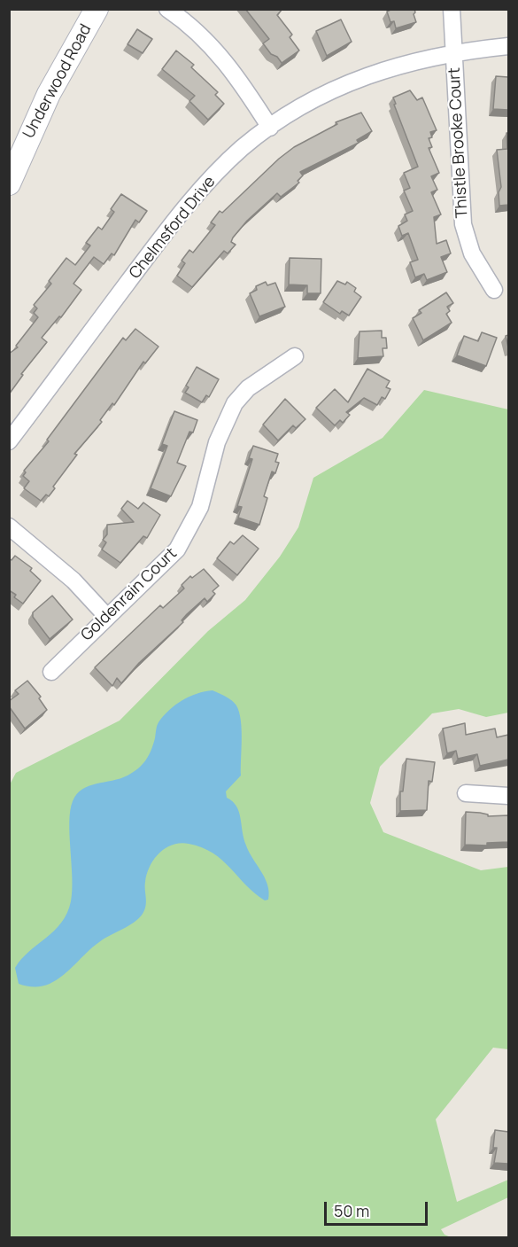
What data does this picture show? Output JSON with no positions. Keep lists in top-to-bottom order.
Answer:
{
  "streets": {
    "street": [
      "Underwood Road",
      "Thistle Brooke Court",
      "Chelmsford Drive",
      "Goldenrain Court"
    ]
  },
  "crossings": [
    ["Thistle Brooke Court", "Chelmsford Drive"]
  ],
  "scale_bar": "50 m"
}
